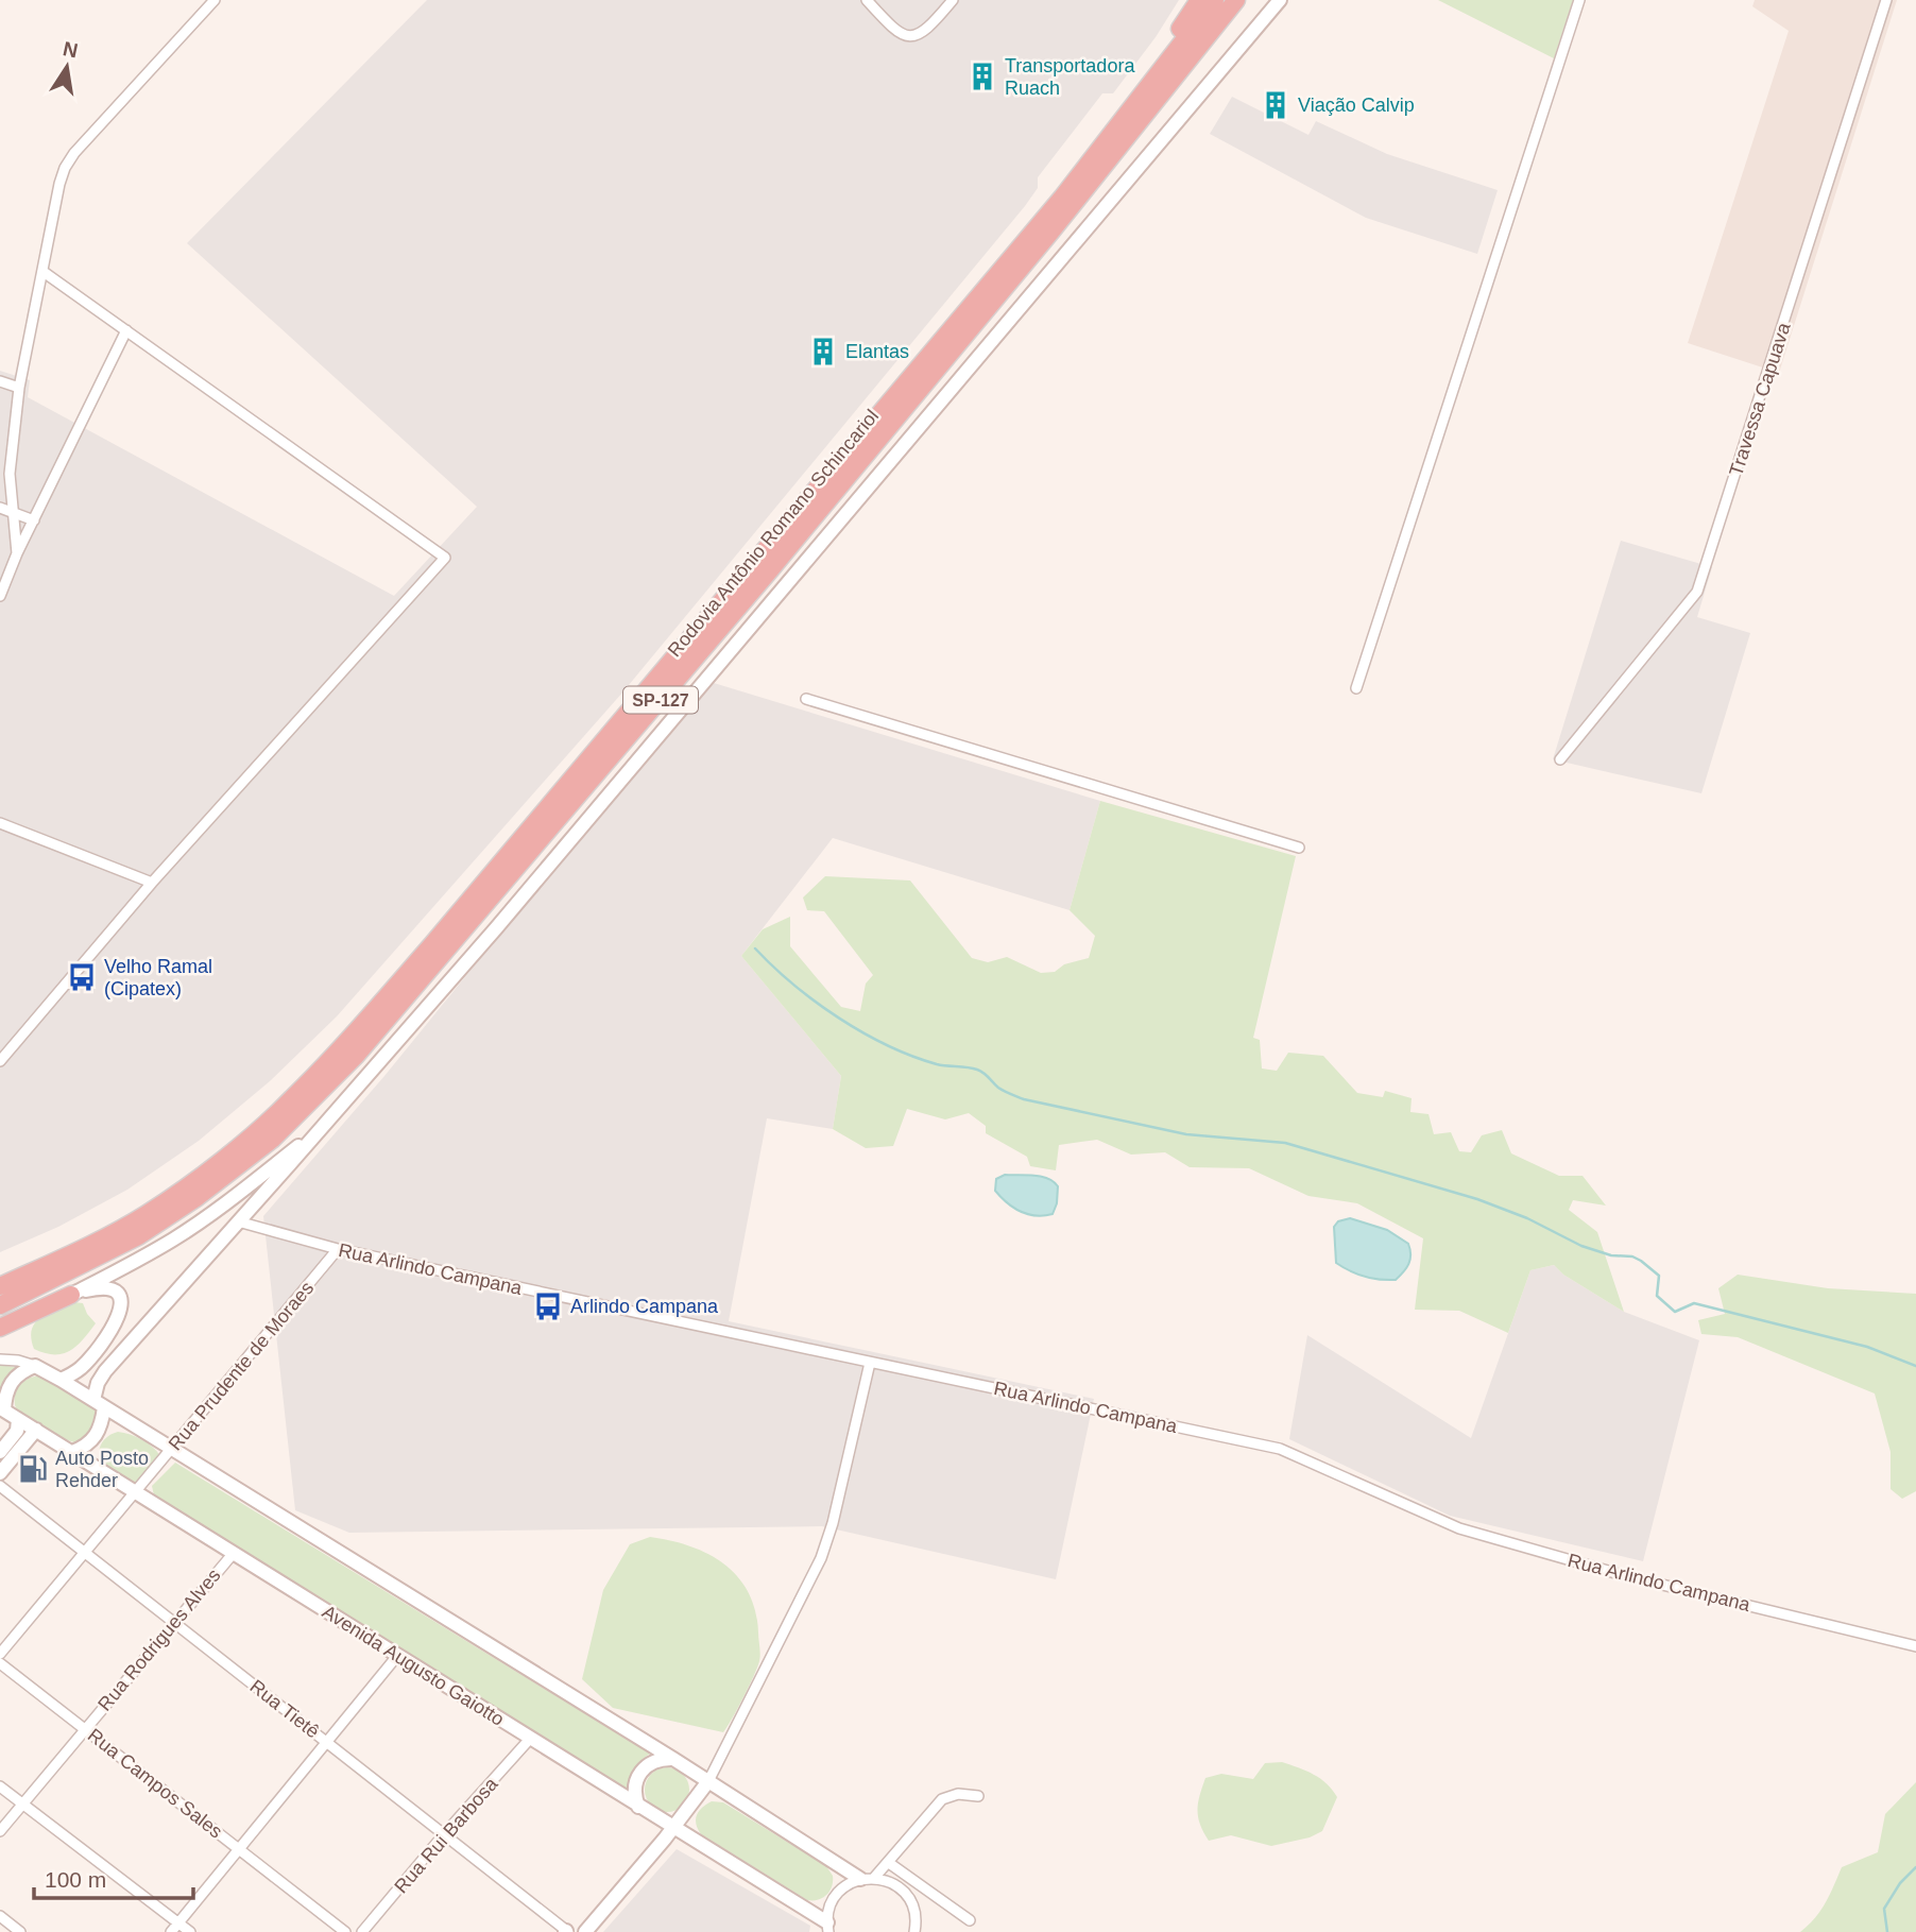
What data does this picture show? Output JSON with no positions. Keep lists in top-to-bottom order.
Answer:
{
  "streets": {
    "highway": ["Rodovia Antônio Romano Schincariol", "SP-127"],
    "street": [
      "Travessa Capuava",
      "Rua Arlindo Campana",
      "Rua Prudente de Moraes",
      "Rua Rodrigues Alves",
      "Avenida Augusto Gaiotto",
      "Rua Tietê",
      "Rua Campos Sales",
      "Rua Rui Barbosa"
    ]
  },
  "crossings": [
    ["Rua Arlindo Campana", "Rua Prudente de Moraes"],
    ["Rua Prudente de Moraes", "Avenida Augusto Gaiotto"],
    ["Rua Prudente de Moraes", "Rua Tietê"],
    ["Rua Rodrigues Alves", "Avenida Augusto Gaiotto"],
    ["Rua Rodrigues Alves", "Rua Tietê"],
    ["Rua Rodrigues Alves", "Rua Campos Sales"],
    ["Avenida Augusto Gaiotto", "Rua Rui Barbosa"],
    ["Rua Tietê", "Rua Rui Barbosa"]
  ],
  "places": {
    "building": ["Transportadora Ruach", "Viação Calvip", "Elantas"],
    "bus stop": ["Velho Ramal (Cipatex)", "Arlindo Campana"],
    "fuel station": ["Auto Posto Rehder"]
  },
  "scale_bar": "100 m",
  "north": "top"
}
